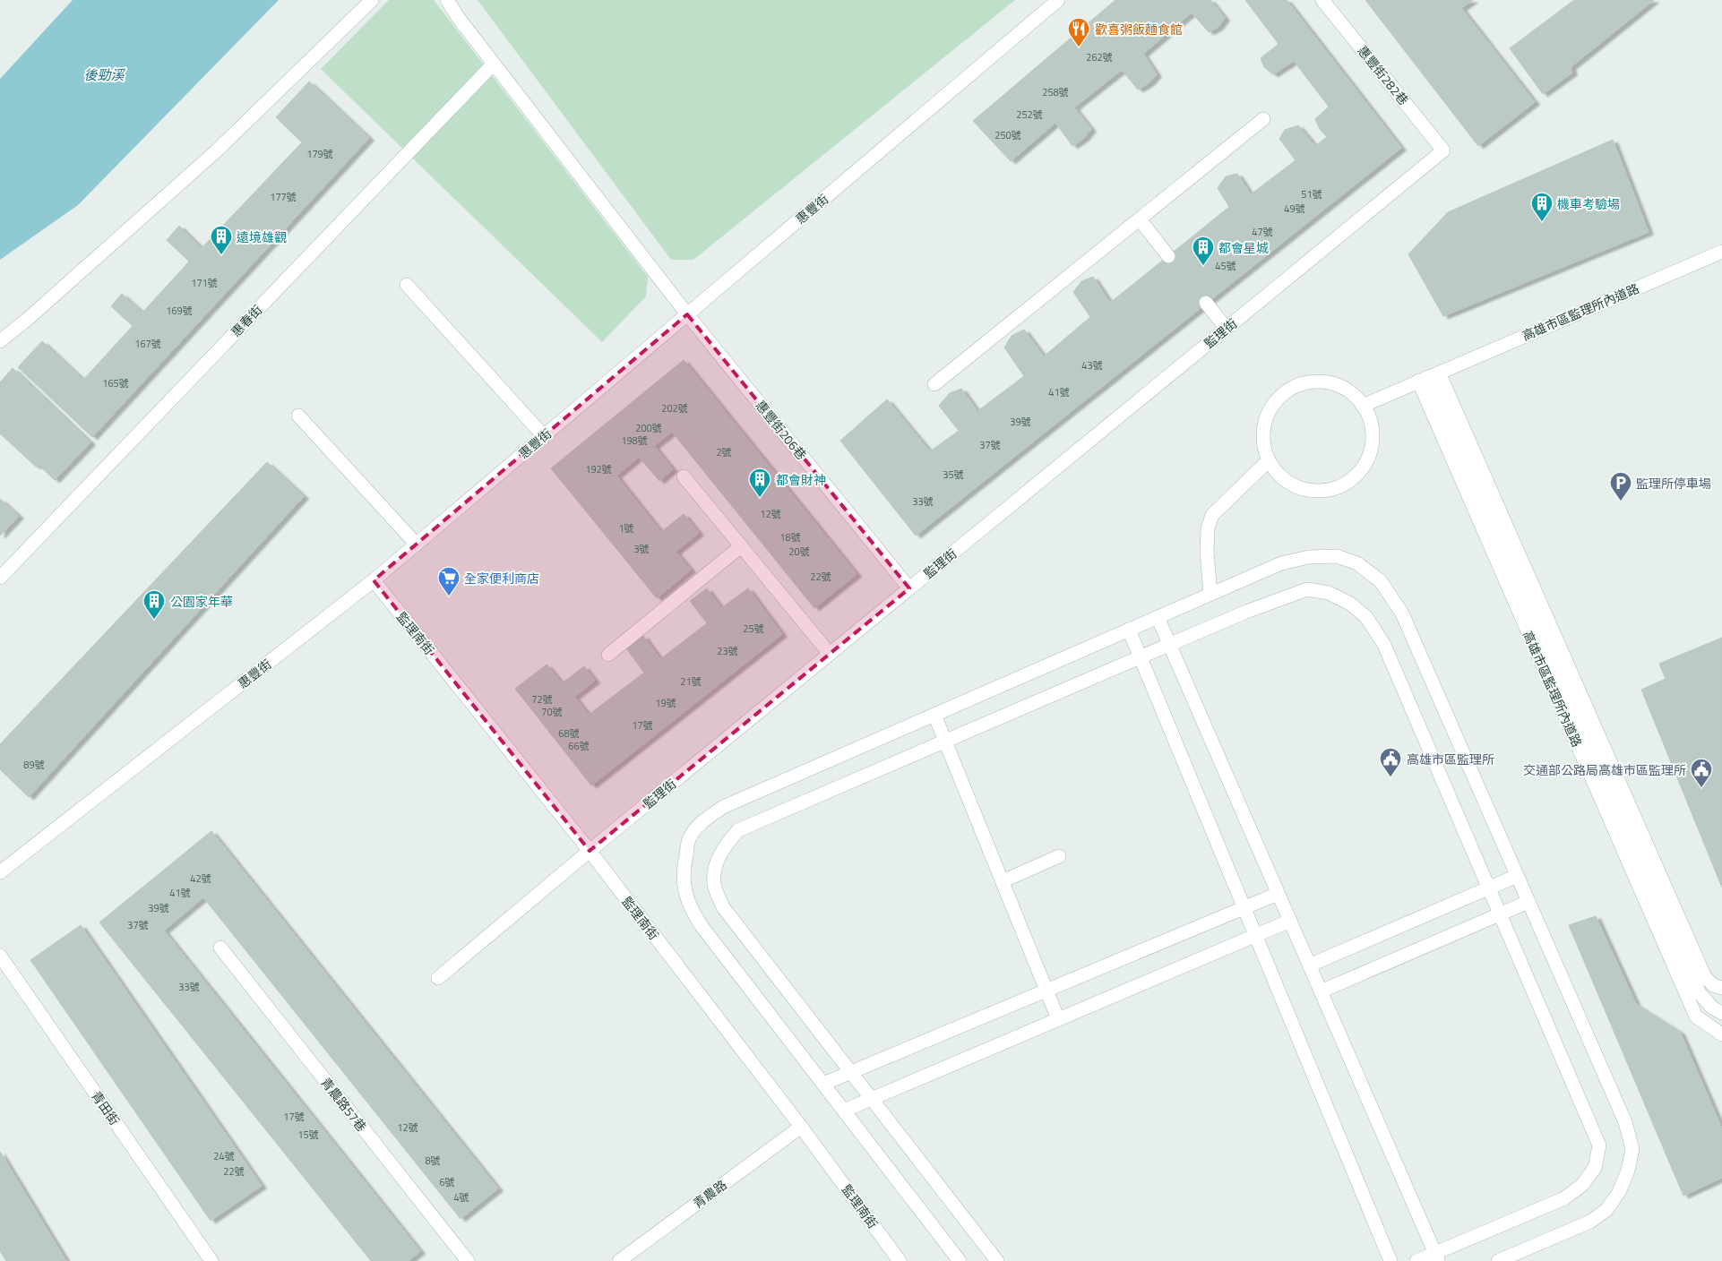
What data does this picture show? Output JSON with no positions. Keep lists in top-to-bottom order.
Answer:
{
  "streets": {
    "street": [
      "惠豐街282巷",
      "惠豐街",
      "高雄市區監理所內道路",
      "惠春街",
      "監理街",
      "惠豐街206巷",
      "監理南街",
      "青農路57巷",
      "青田街",
      "青農路"
    ]
  },
  "crossings": [
    ["惠豐街282巷", "監理街"],
    ["惠豐街", "惠豐街206巷"],
    ["惠豐街", "監理南街"],
    ["惠春街", "惠豐街206巷"],
    ["監理街", "惠豐街206巷"],
    ["監理街", "監理南街"],
    ["監理南街", "青農路"]
  ],
  "water": ["後勁溪"],
  "places": {
    "restaurant": ["歡喜粥飯麵食館"],
    "building": [
      "機車考驗場",
      "遠境雄觀",
      "都會星城",
      "都會財神",
      "公園家年華"
    ],
    "parking": ["監理所停車場"],
    "supermarket": ["全家便利商店"],
    "public building": ["高雄市區監理所", "交通部公路局高雄市區監理所"]
  },
  "house_numbers": [
    "262號",
    "258號",
    "252號",
    "250號",
    "179號",
    "51號",
    "177號",
    "49號",
    "47號",
    "45號",
    "171號",
    "169號",
    "167號",
    "43號",
    "165號",
    "41號",
    "202號",
    "39號",
    "200號",
    "198號",
    "37號",
    "2號",
    "192號",
    "35號",
    "33號",
    "12號",
    "1號",
    "18號",
    "3號",
    "20號",
    "22號",
    "25號",
    "23號",
    "21號",
    "72號",
    "19號",
    "70號",
    "17號",
    "68號",
    "66號",
    "89號",
    "42號",
    "41號",
    "39號",
    "37號",
    "33號",
    "17號",
    "12號",
    "15號",
    "24號",
    "8號",
    "22號",
    "6號",
    "4號"
  ]
}
